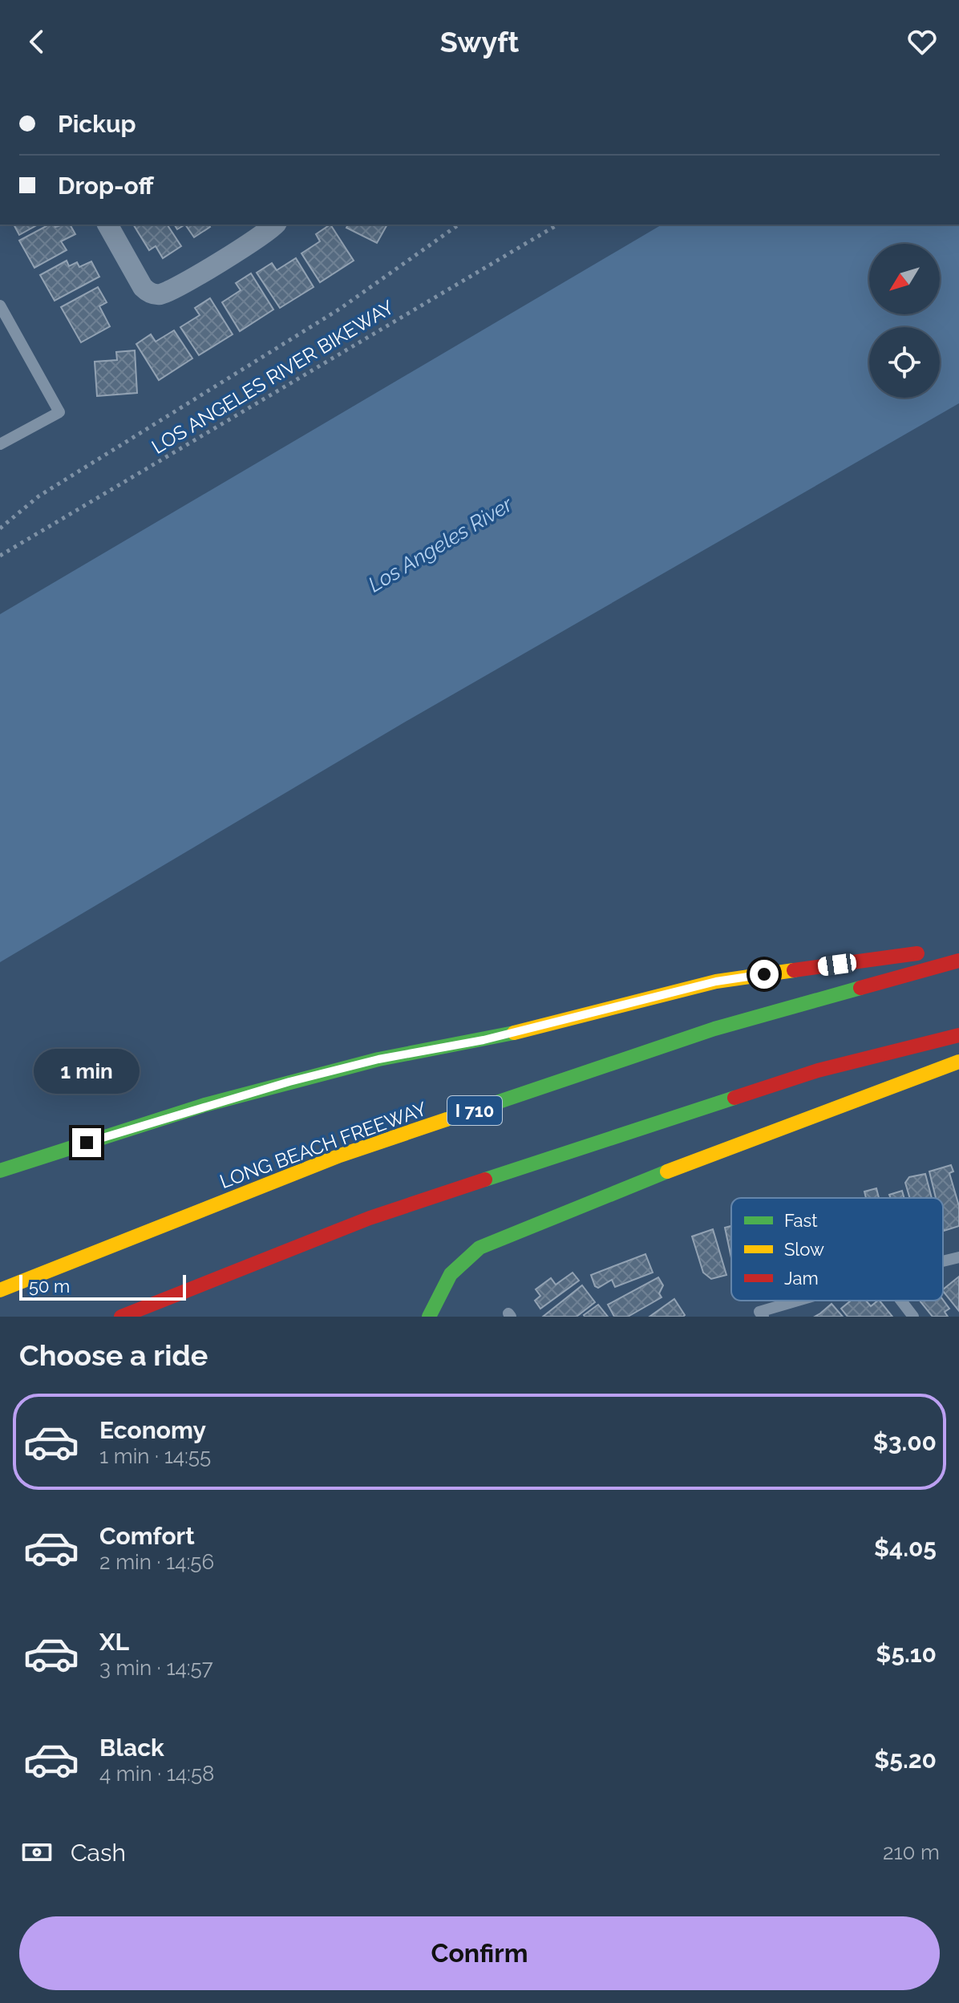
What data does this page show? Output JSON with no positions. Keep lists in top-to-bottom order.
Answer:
{
  "streets": {
    "highway": ["I 710", "LONG BEACH FREEWAY"],
    "path": ["LOS ANGELES RIVER BIKEWAY"]
  },
  "water": ["Los Angeles River"],
  "legend": ["Fast", "Slow", "Jam"],
  "scale_bar": "50 m",
  "north": "bottom left",
  "page": {
    "header": "Swyft",
    "banner": ["Pickup", "Drop-off"],
    "bubble": "1 min",
    "scale": "50 m",
    "heading": "Choose a ride",
    "list": [
      {
        "name": "Economy",
        "note": "1 min · 14:55",
        "value": "$3.00"
      },
      {
        "name": "Comfort",
        "note": "2 min · 14:56",
        "value": "$4.05"
      },
      {
        "name": "XL",
        "note": "3 min · 14:57",
        "value": "$5.10"
      },
      {
        "name": "Black",
        "note": "4 min · 14:58",
        "value": "$5.20"
      }
    ],
    "pay": ["Cash", "210 m"],
    "buttons": "Confirm"
  }
}
